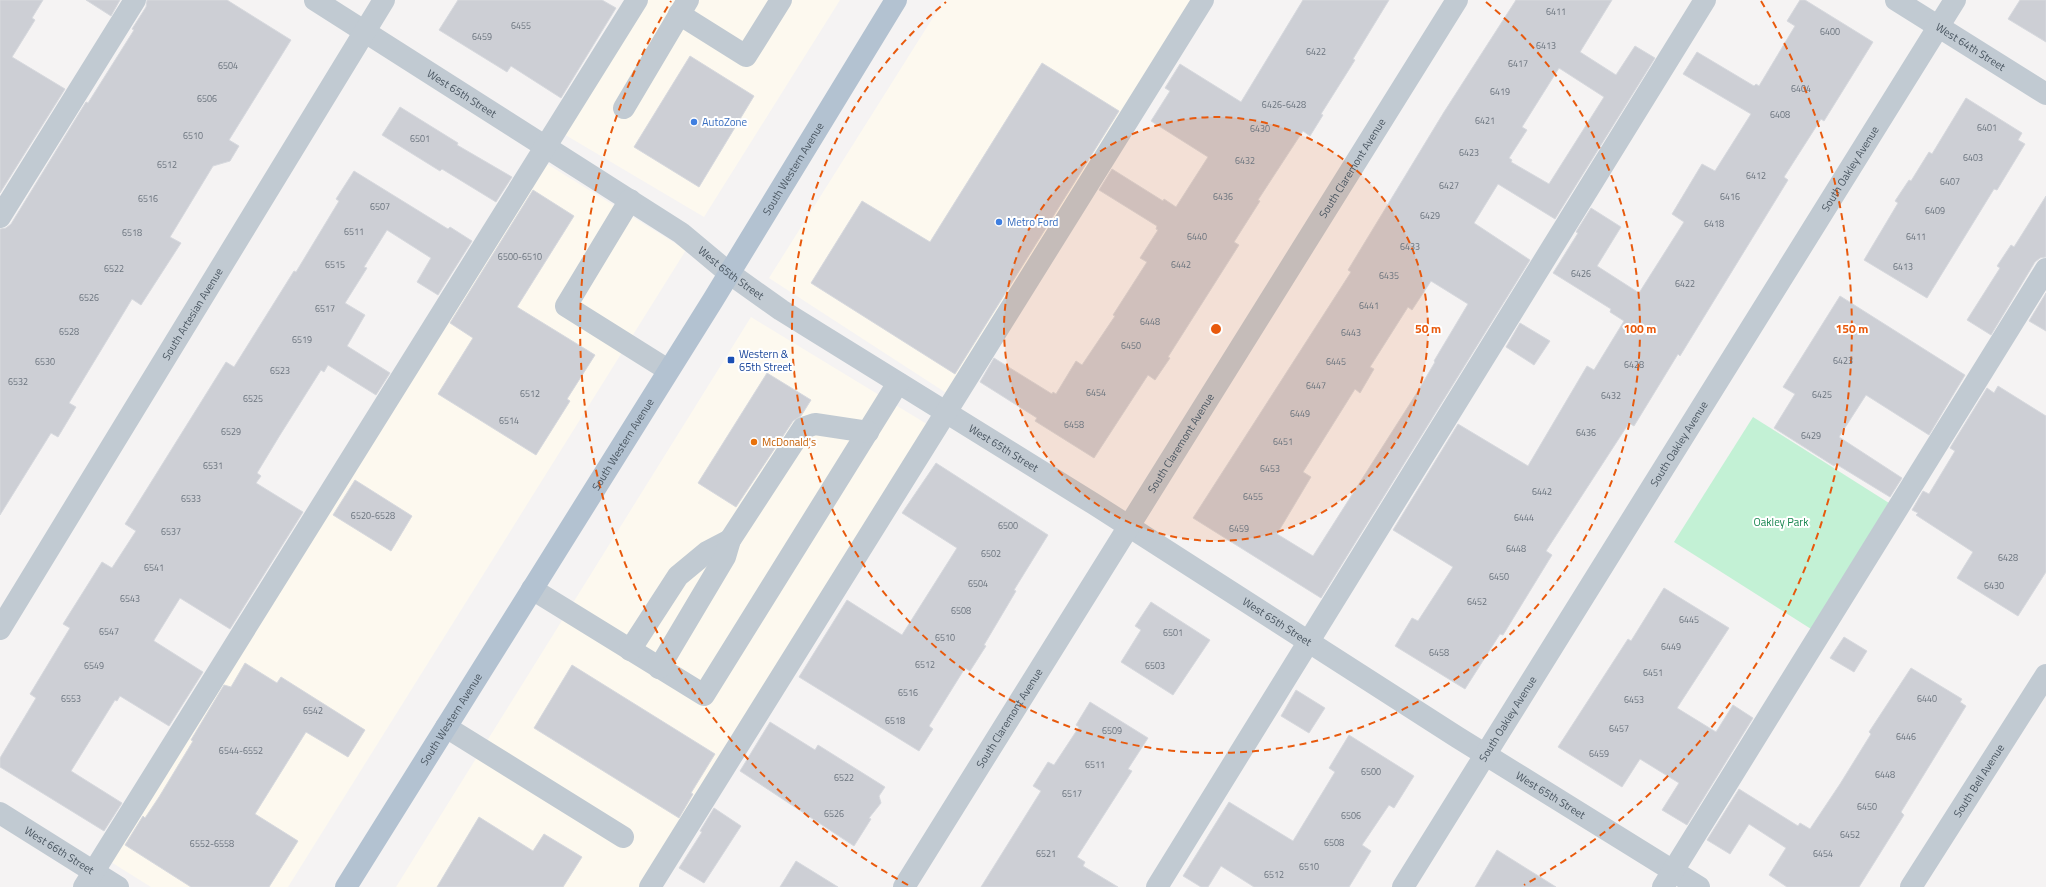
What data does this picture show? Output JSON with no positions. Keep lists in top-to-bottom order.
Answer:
{
  "streets": {
    "main road": ["South Western Avenue"],
    "street": [
      "West 64th Street",
      "West 65th Street",
      "South Claremont Avenue",
      "South Oakley Avenue",
      "South Artesian Avenue",
      "South Bell Avenue",
      "West 66th Street"
    ]
  },
  "crossings": [
    ["West 64th Street", "South Oakley Avenue"],
    ["West 65th Street", "South Claremont Avenue"],
    ["West 65th Street", "South Oakley Avenue"],
    ["West 65th Street", "South Western Avenue"],
    ["West 65th Street", "South Artesian Avenue"]
  ],
  "parks": ["Oakley Park"],
  "places": {
    "other": ["AutoZone", "Metro Ford", "McDonald's"],
    "transit": ["Western & 65th Street"]
  },
  "house_numbers": [
    "6411",
    "6455",
    "6400",
    "6459",
    "6413",
    "6422",
    "6417",
    "6504",
    "6404",
    "6419",
    "6506",
    "6426-6428",
    "6408",
    "6421",
    "6401",
    "6430",
    "6510",
    "6501",
    "6423",
    "6403",
    "6432",
    "6512",
    "6412",
    "6407",
    "6427",
    "6436",
    "6416",
    "6516",
    "6507",
    "6409",
    "6429",
    "6418",
    "6511",
    "6518",
    "6440",
    "6411",
    "6433",
    "6500-6510",
    "6515",
    "6442",
    "6413",
    "6522",
    "6426",
    "6435",
    "6422",
    "6526",
    "6441",
    "6517",
    "6448",
    "6528",
    "6443",
    "6519",
    "6450",
    "6423",
    "6530",
    "6445",
    "6428",
    "6523",
    "6532",
    "6447",
    "6454",
    "6512",
    "6425",
    "6432",
    "6525",
    "6449",
    "6514",
    "6458",
    "6529",
    "6436",
    "6429",
    "6451",
    "6531",
    "6453",
    "6442",
    "6455",
    "6533",
    "6520-6528",
    "6444",
    "6500",
    "6459",
    "6537",
    "6448",
    "6502",
    "6428",
    "6541",
    "6450",
    "6504",
    "6430",
    "6543",
    "6452",
    "6508",
    "6445",
    "6547",
    "6501",
    "6510",
    "6449",
    "6458",
    "6512",
    "6549",
    "6503",
    "6451",
    "6516",
    "6553",
    "6440",
    "6453",
    "6542",
    "6518",
    "6457",
    "6509",
    "6446",
    "6544-6552",
    "6459",
    "6511",
    "6500",
    "6448",
    "6522",
    "6517",
    "6450",
    "6526",
    "6506",
    "6452",
    "6508",
    "6552-6558",
    "6521",
    "6454",
    "6510",
    "6512"
  ],
  "rings": ["50 m", "100 m", "150 m"]
}
